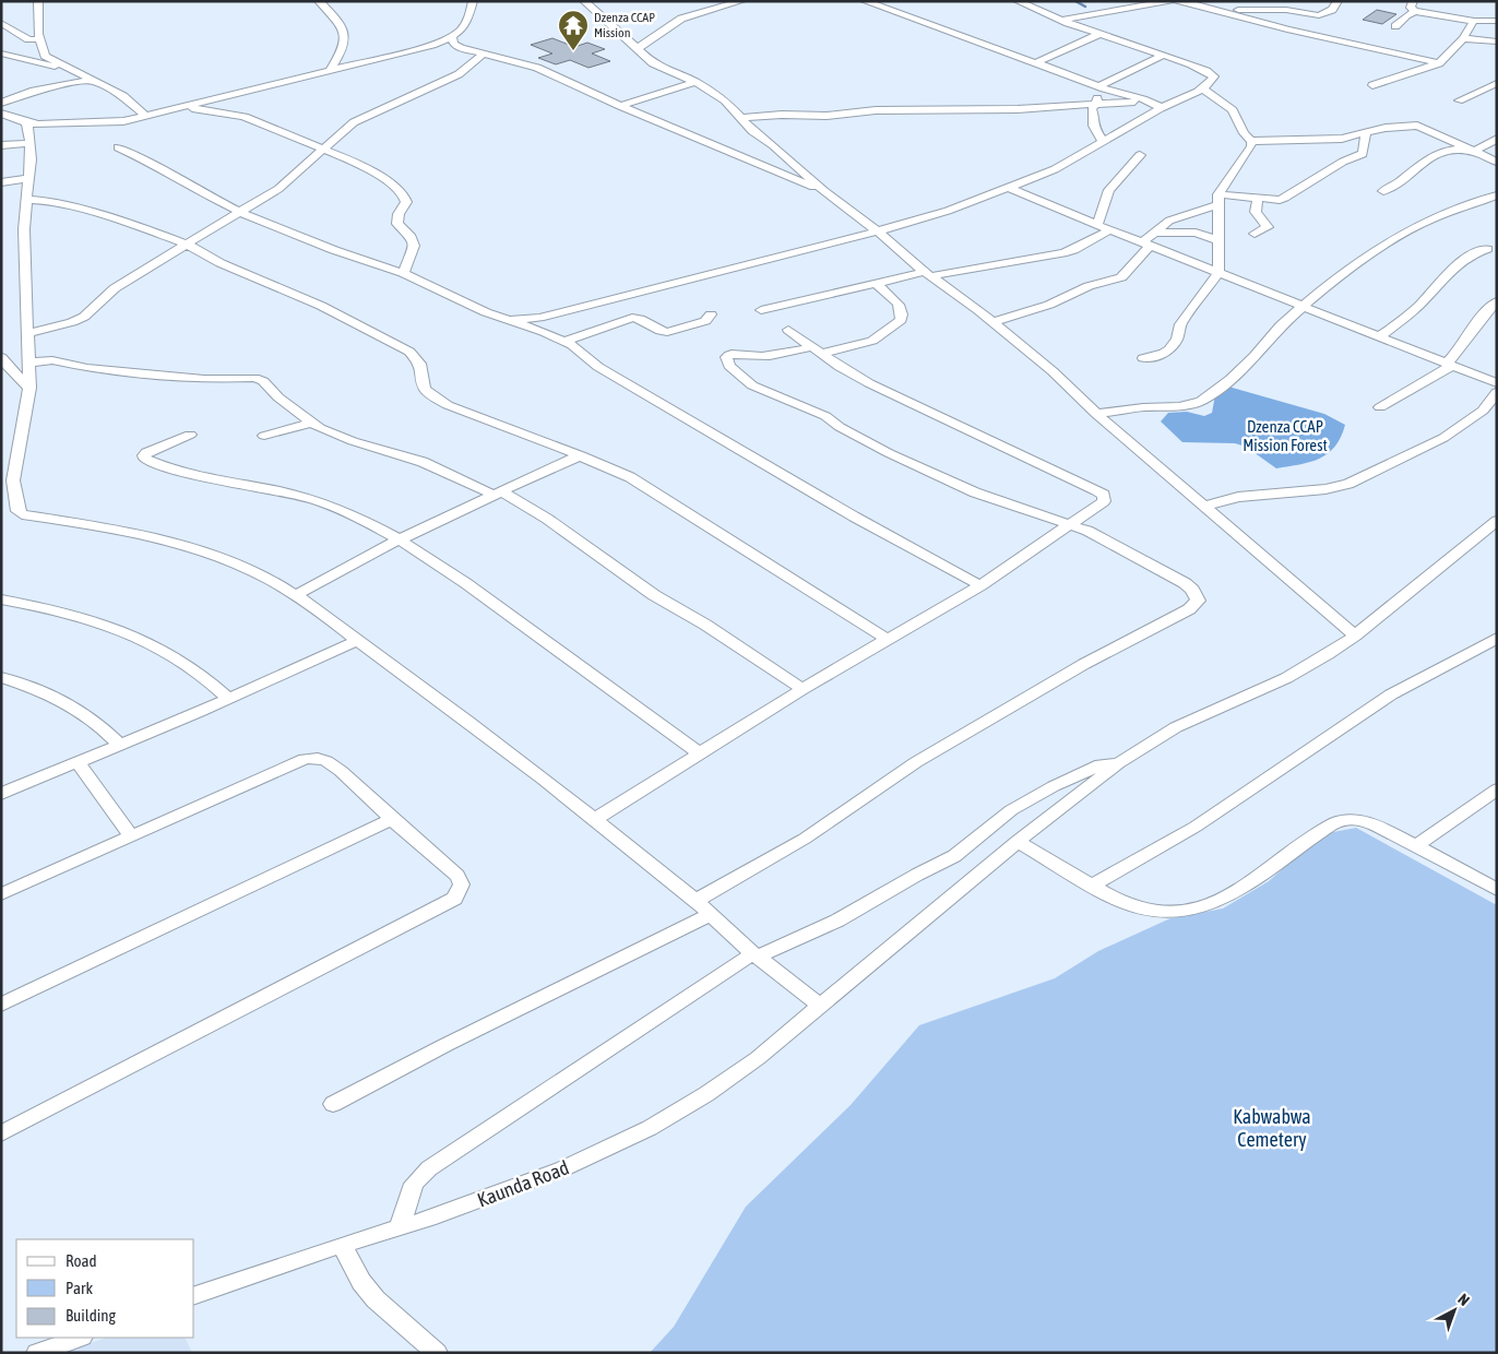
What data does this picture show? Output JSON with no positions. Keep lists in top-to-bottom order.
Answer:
{
  "streets": {
    "street": ["Kaunda Road"]
  },
  "parks": ["Dzenza CCAP Mission Forest", "Kabwabwa Cemetery"],
  "places": {
    "temple": ["Dzenza CCAP Mission"]
  },
  "legend": ["Road", "Park", "Building"],
  "north": "top right"
}
